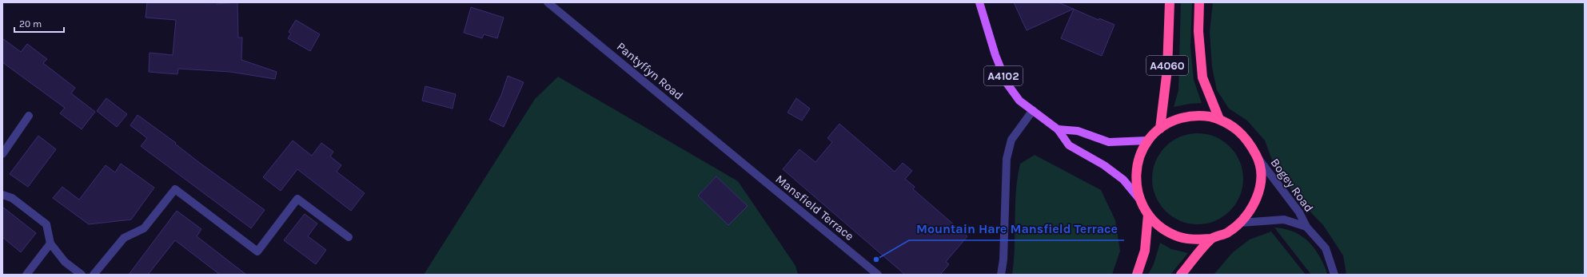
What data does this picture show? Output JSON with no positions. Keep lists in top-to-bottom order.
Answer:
{
  "streets": {
    "highway": ["A4060"],
    "main road": ["A4102"],
    "street": ["Pantyffyn Road", "Bogey Road", "Mansfield Terrace"]
  },
  "crossings": [
    ["Pantyffyn Road", "Mansfield Terrace"]
  ],
  "places": ["Mountain Hare Mansfield Terrace"],
  "scale_bar": "20 m"
}
